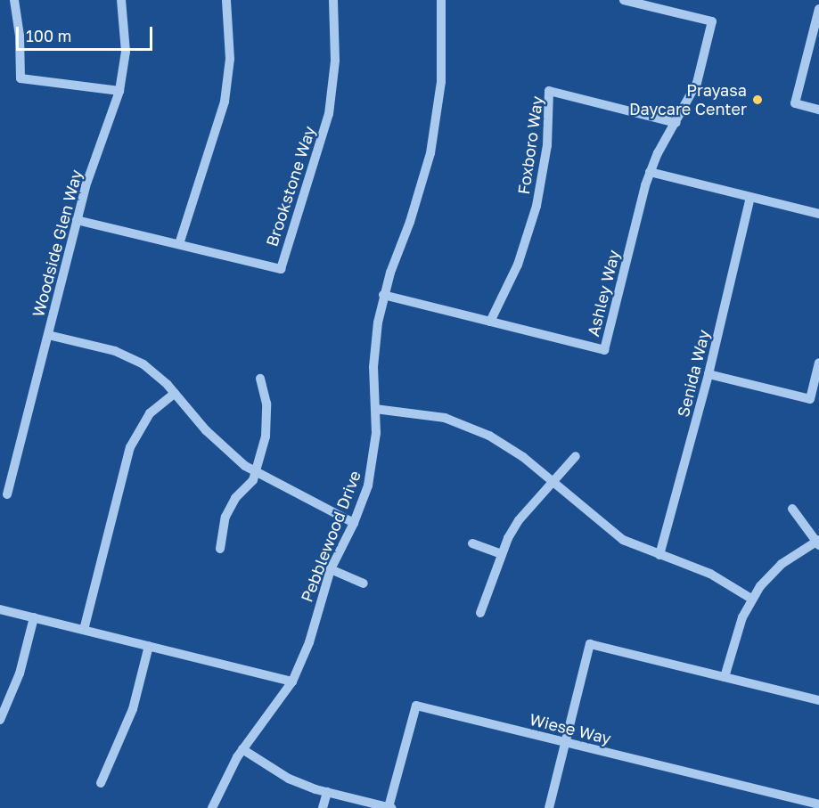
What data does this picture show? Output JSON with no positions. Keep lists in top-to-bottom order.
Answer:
{
  "streets": {
    "street": [
      "Foxboro Way",
      "Brookstone Way",
      "Woodside Glen Way",
      "Ashley Way",
      "Senida Way",
      "Pebblewood Drive",
      "Wiese Way"
    ]
  },
  "crossings": [
    ["Foxboro Way", "Ashley Way"],
    ["Brookstone Way", "Woodside Glen Way"],
    ["Ashley Way", "Pebblewood Drive"]
  ],
  "places": ["Prayasa Daycare Center"],
  "scale_bar": "100 m"
}
